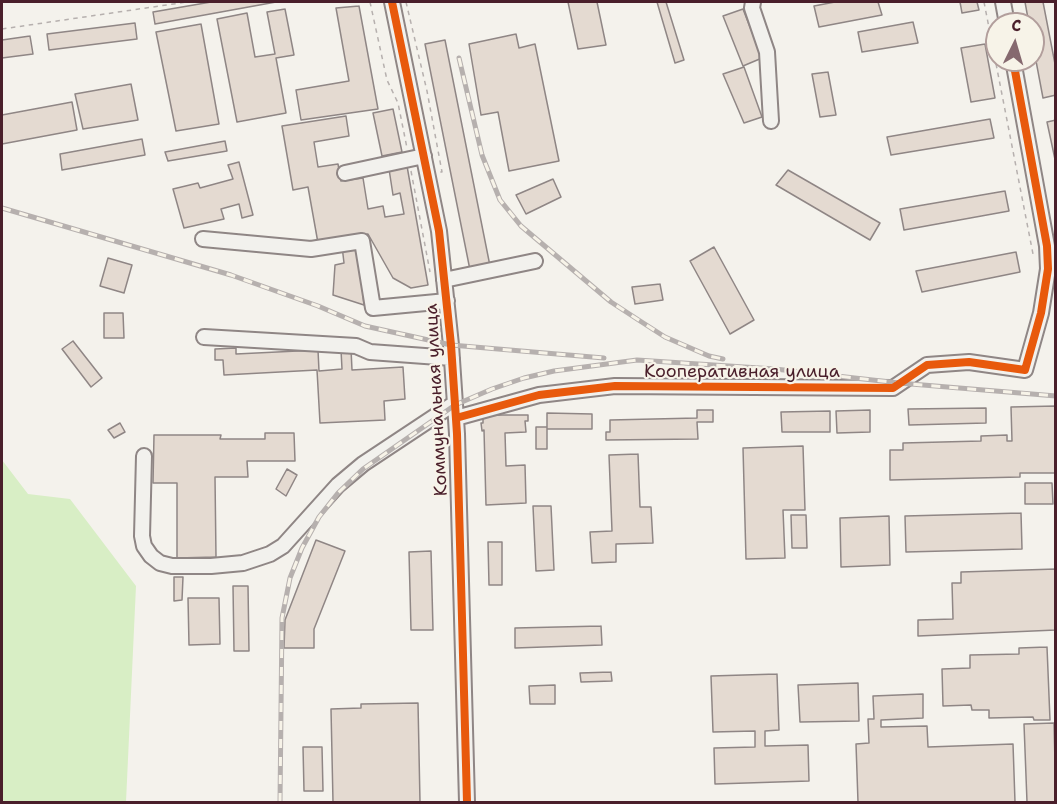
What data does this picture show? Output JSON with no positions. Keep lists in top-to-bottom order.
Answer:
{
  "streets": {
    "street": ["Кооперативная улица", "Коммунальная улица"]
  },
  "crossings": [
    ["Кооперативная улица", "Коммунальная улица"]
  ],
  "north": "top"
}
